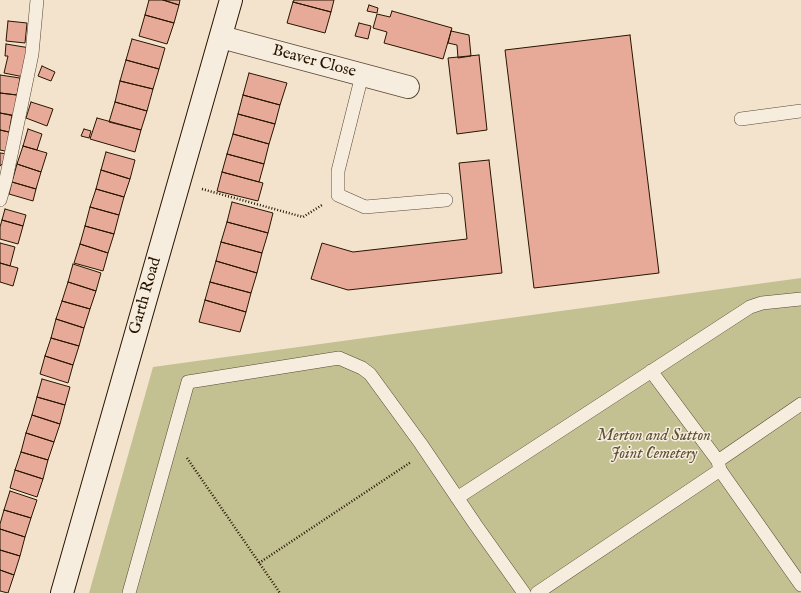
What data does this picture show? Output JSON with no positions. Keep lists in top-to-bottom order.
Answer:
{
  "streets": {
    "street": ["Beaver Close", "Garth Road"]
  },
  "crossings": [
    ["Beaver Close", "Garth Road"]
  ],
  "parks": ["Merton and Sutton Joint Cemetery"]
}
